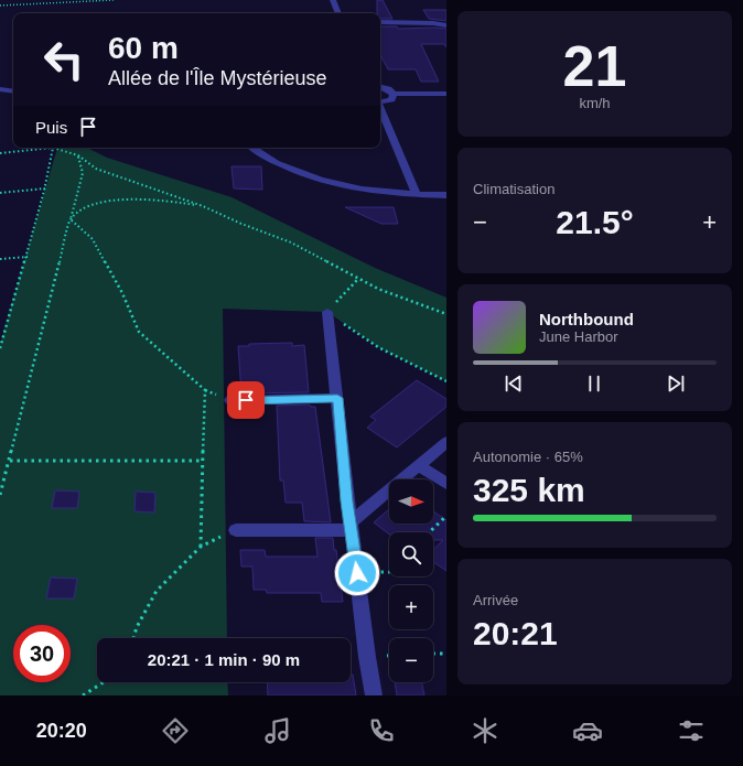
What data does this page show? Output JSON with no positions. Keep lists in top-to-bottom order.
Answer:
{
  "north": "right",
  "page": {
    "tile": [
      ["21", "km/h"],
      "Climatisation",
      ["Autonomie · 65%", "325 km"],
      ["Arrivée", "20:21"]
    ],
    "turn": ["60 m", "Allée de l'Île Mystérieuse"],
    "then": "Puis",
    "heat": ["−", "21.5°", "+"],
    "song": ["Northbound", "June Harbor"],
    "map_buttons": ["+", "−"],
    "limit": "30",
    "trip": "20:21 · 1 min · 90 m",
    "tabs": "20:20"
  }
}
